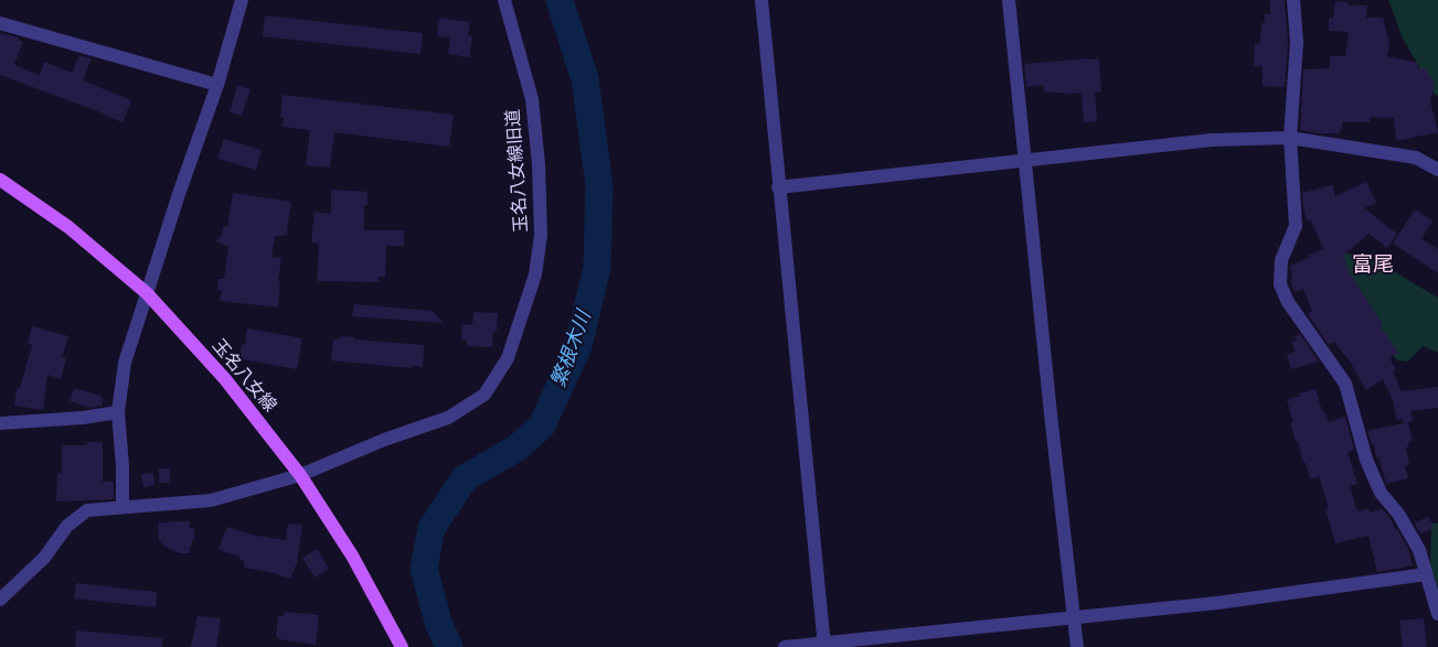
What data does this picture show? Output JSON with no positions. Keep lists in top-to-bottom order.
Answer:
{
  "streets": {
    "main road": ["玉名八女線"],
    "street": ["玉名八女線旧道"]
  },
  "crossings": [
    ["玉名八女線旧道", "玉名八女線"]
  ],
  "districts": ["富尾"],
  "water": ["繁根木川"]
}
